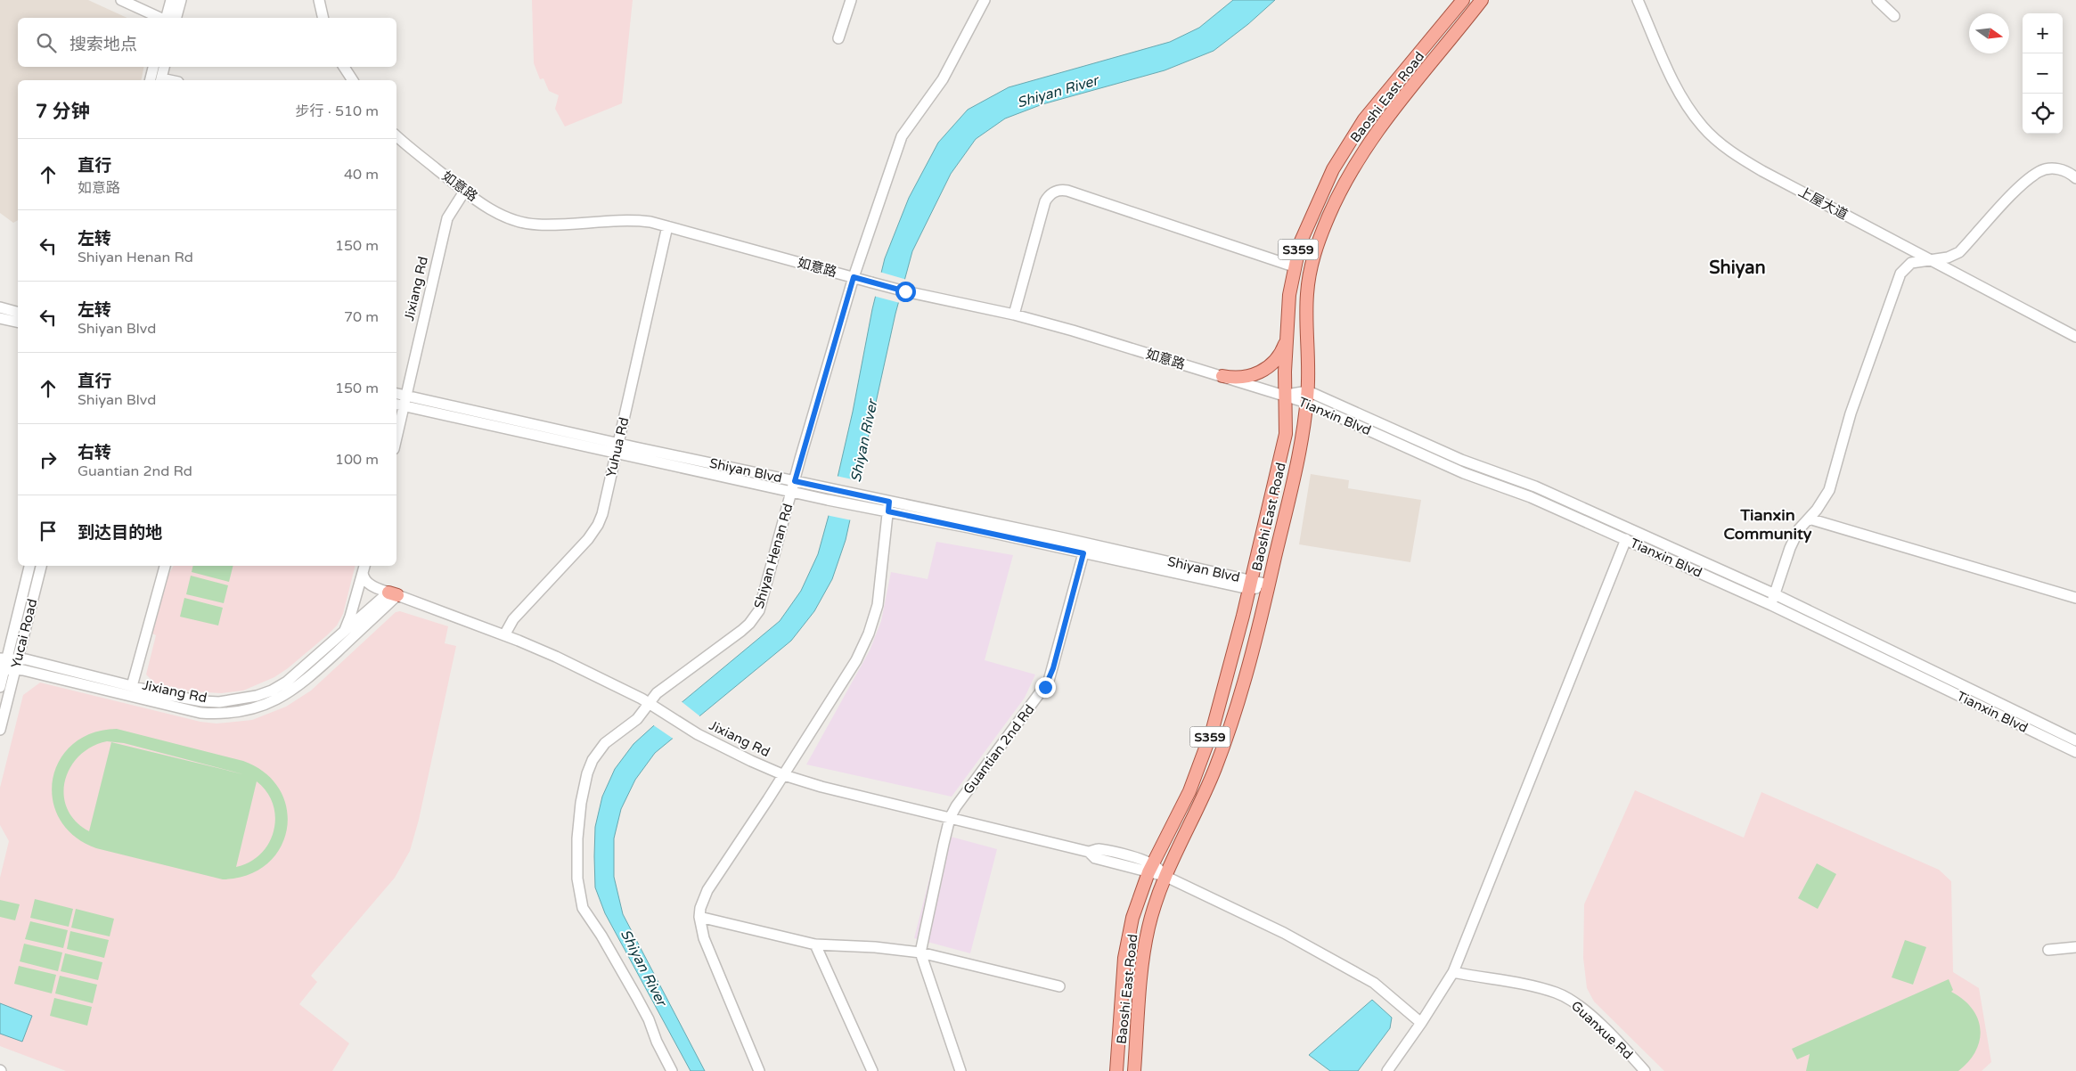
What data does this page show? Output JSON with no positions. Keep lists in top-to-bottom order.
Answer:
{
  "streets": {
    "main road": ["Baoshi East Road", "S359"],
    "street": [
      "如意路",
      "上屋大道",
      "Jixiang Rd",
      "Tianxin Blvd",
      "Yuhua Rd",
      "Shiyan Blvd",
      "Shiyan Henan Rd",
      "Yucai Road",
      "Guantian 2nd Rd",
      "Guanxue Rd"
    ]
  },
  "crossings": [
    ["Baoshi East Road", "如意路"],
    ["Baoshi East Road", "Jixiang Rd"],
    ["Baoshi East Road", "Tianxin Blvd"],
    ["Baoshi East Road", "Shiyan Blvd"],
    ["如意路", "Jixiang Rd"],
    ["如意路", "Tianxin Blvd"],
    ["如意路", "Yuhua Rd"],
    ["如意路", "Shiyan Henan Rd"],
    ["Jixiang Rd", "Yuhua Rd"],
    ["Jixiang Rd", "Shiyan Blvd"],
    ["Jixiang Rd", "Shiyan Henan Rd"],
    ["Jixiang Rd", "Yucai Road"],
    ["Jixiang Rd", "Guantian 2nd Rd"],
    ["Yuhua Rd", "Shiyan Blvd"],
    ["Shiyan Blvd", "Shiyan Henan Rd"],
    ["Shiyan Blvd", "Guantian 2nd Rd"]
  ],
  "districts": ["Shiyan", "Tianxin Community"],
  "water": ["Shiyan River"],
  "north": "right",
  "page": {
    "map_buttons": ["+", "−"],
    "search": "搜索地点",
    "heading": ["7 分钟", "步行 · 510 m"],
    "list": [
      ["直行", "如意路", "40 m"],
      ["左转", "Shiyan Henan Rd", "150 m"],
      ["左转", "Shiyan Blvd", "70 m"],
      ["直行", "Shiyan Blvd", "150 m"],
      ["右转", "Guantian 2nd Rd", "100 m"],
      "到达目的地"
    ]
  }
}
